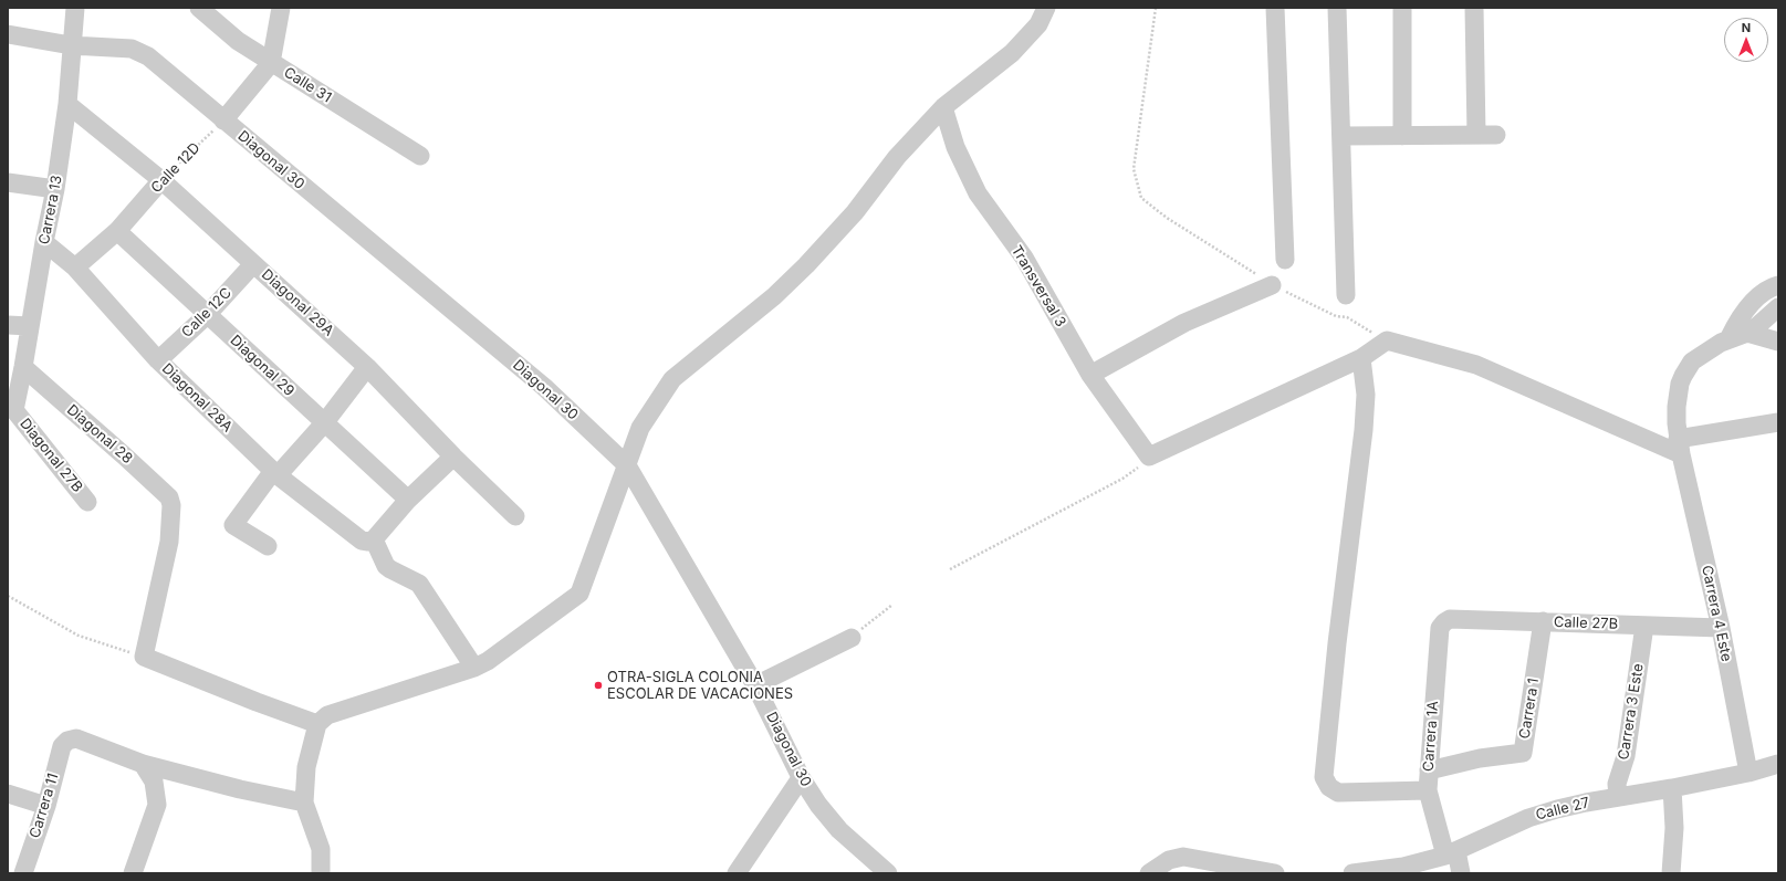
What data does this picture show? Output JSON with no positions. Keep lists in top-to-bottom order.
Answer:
{
  "streets": {
    "street": [
      "Calle 31",
      "Diagonal 30",
      "Calle 12D",
      "Carrera 13",
      "Transversal 3",
      "Diagonal 29A",
      "Calle 12C",
      "Diagonal 29",
      "Diagonal 28A",
      "Diagonal 28",
      "Diagonal 27B",
      "Carrera 4 Este",
      "Calle 27B",
      "Carrera 1",
      "Carrera 3 Este",
      "Carrera 1A",
      "Carrera 11",
      "Calle 27"
    ]
  },
  "crossings": [
    ["Diagonal 30", "Calle 12D"],
    ["Diagonal 30", "Carrera 13"],
    ["Calle 12D", "Diagonal 29A"],
    ["Calle 12D", "Diagonal 29"],
    ["Calle 12D", "Diagonal 28A"],
    ["Carrera 13", "Diagonal 29A"],
    ["Carrera 13", "Diagonal 28A"],
    ["Carrera 13", "Diagonal 28"],
    ["Carrera 13", "Diagonal 27B"],
    ["Diagonal 29A", "Calle 12C"],
    ["Calle 12C", "Diagonal 29"],
    ["Calle 12C", "Diagonal 28A"],
    ["Carrera 4 Este", "Calle 27B"],
    ["Carrera 4 Este", "Calle 27"],
    ["Calle 27B", "Carrera 1"],
    ["Calle 27B", "Carrera 3 Este"],
    ["Calle 27B", "Carrera 1A"],
    ["Carrera 1", "Carrera 1A"],
    ["Carrera 3 Este", "Calle 27"],
    ["Carrera 1A", "Calle 27"]
  ],
  "places": ["OTRA-SIGLA COLONIA ESCOLAR DE VACACIONES"],
  "north": "top"
}
